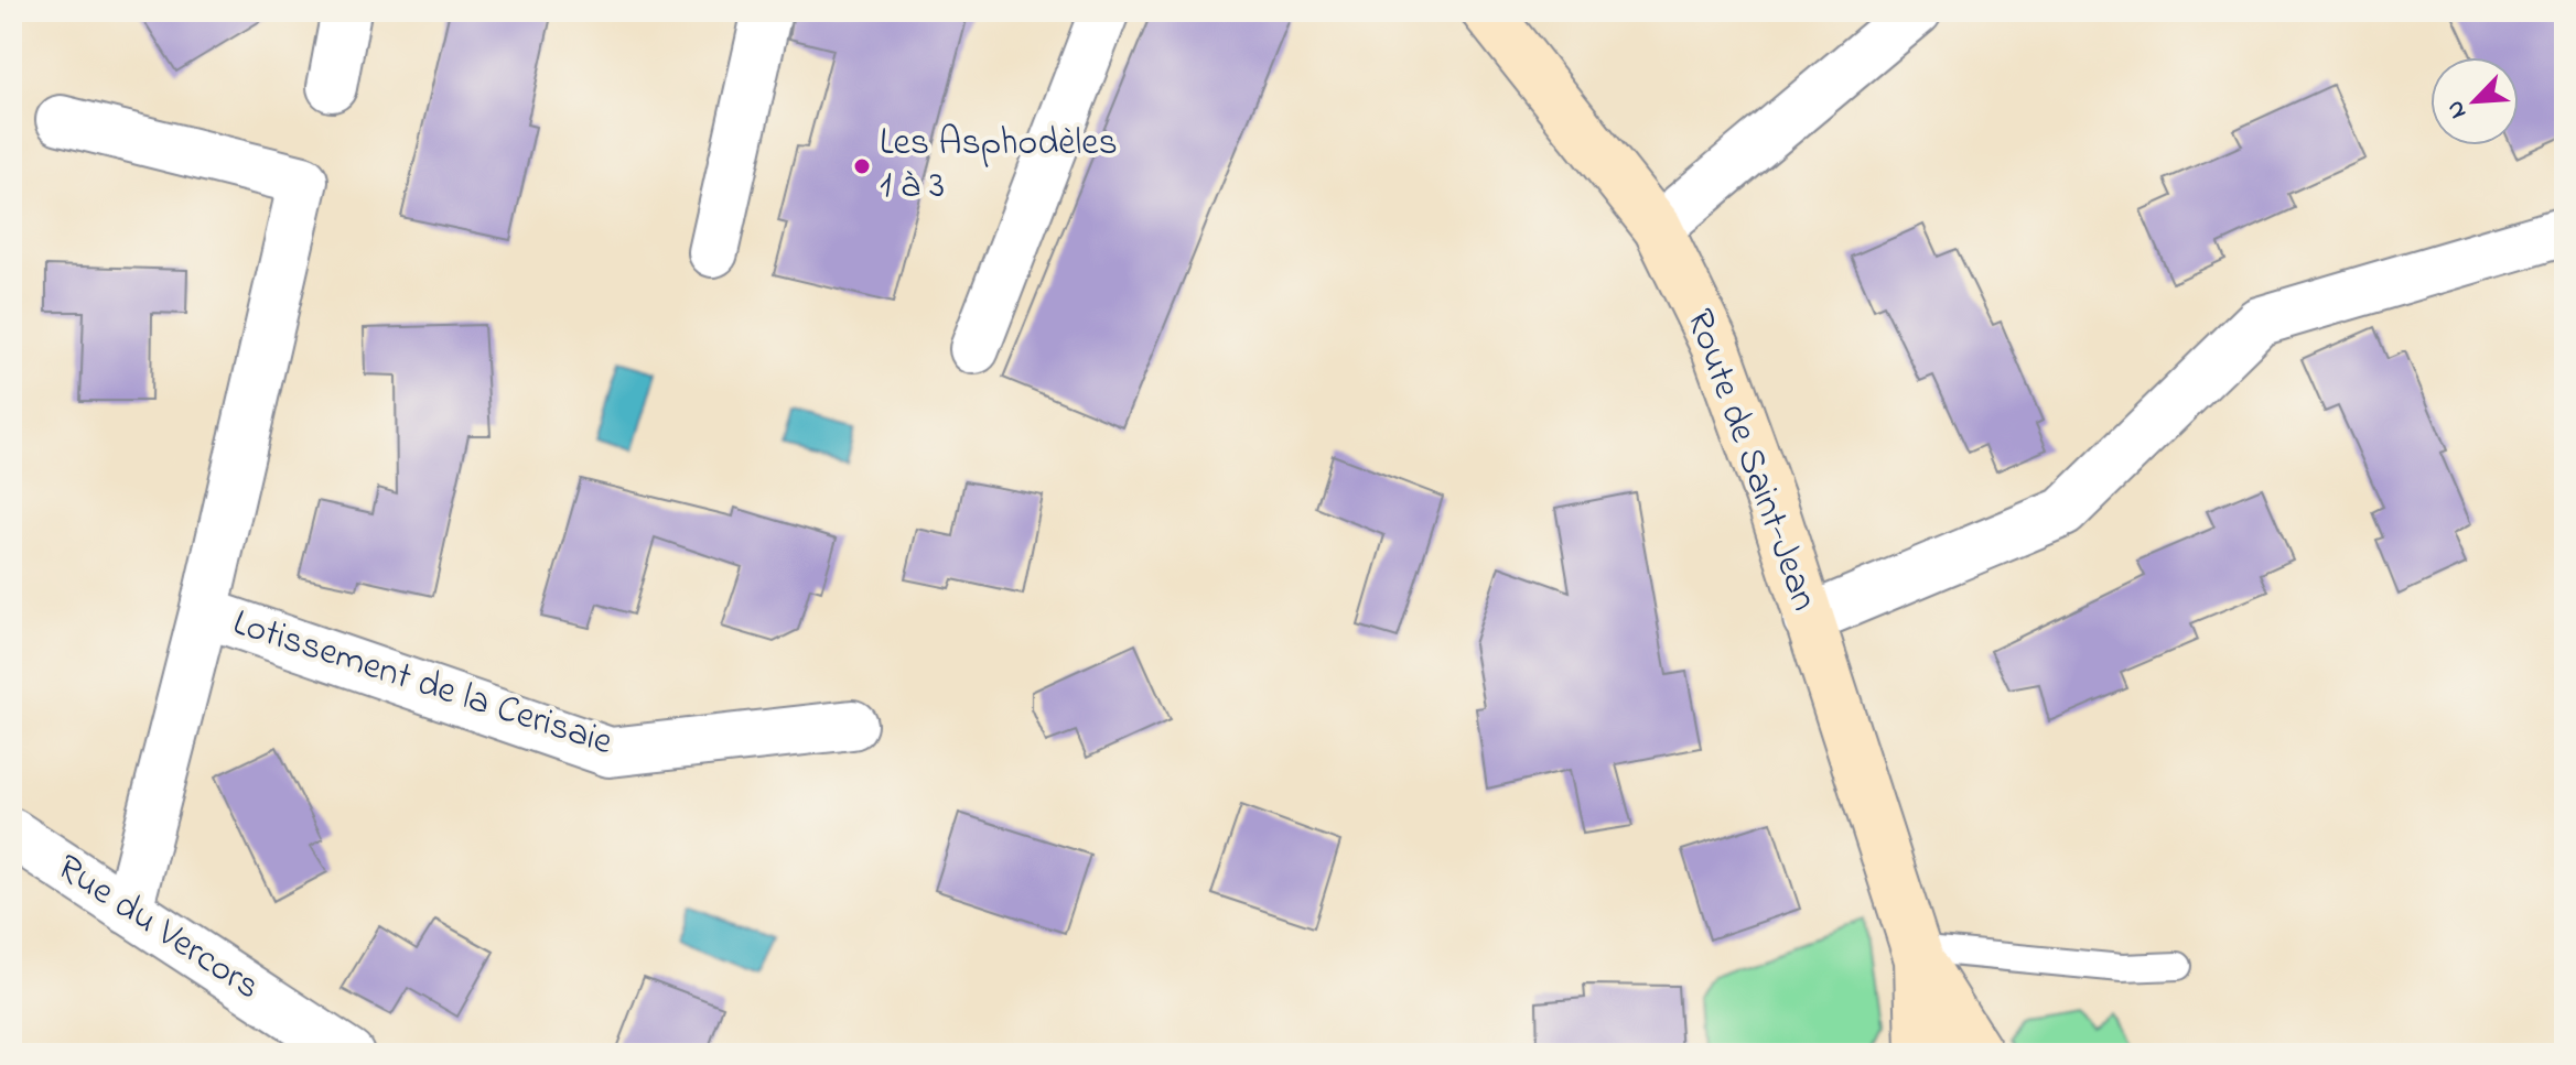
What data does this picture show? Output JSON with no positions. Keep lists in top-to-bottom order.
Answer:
{
  "streets": {
    "main road": ["Route de Saint-Jean"],
    "street": ["Lotissement de la Cerisaie", "Rue du Vercors"]
  },
  "crossings": [
    ["Lotissement de la Cerisaie", "Rue du Vercors"]
  ],
  "places": ["Les Asphodèles 1 à 3"],
  "north": "bottom left"
}
